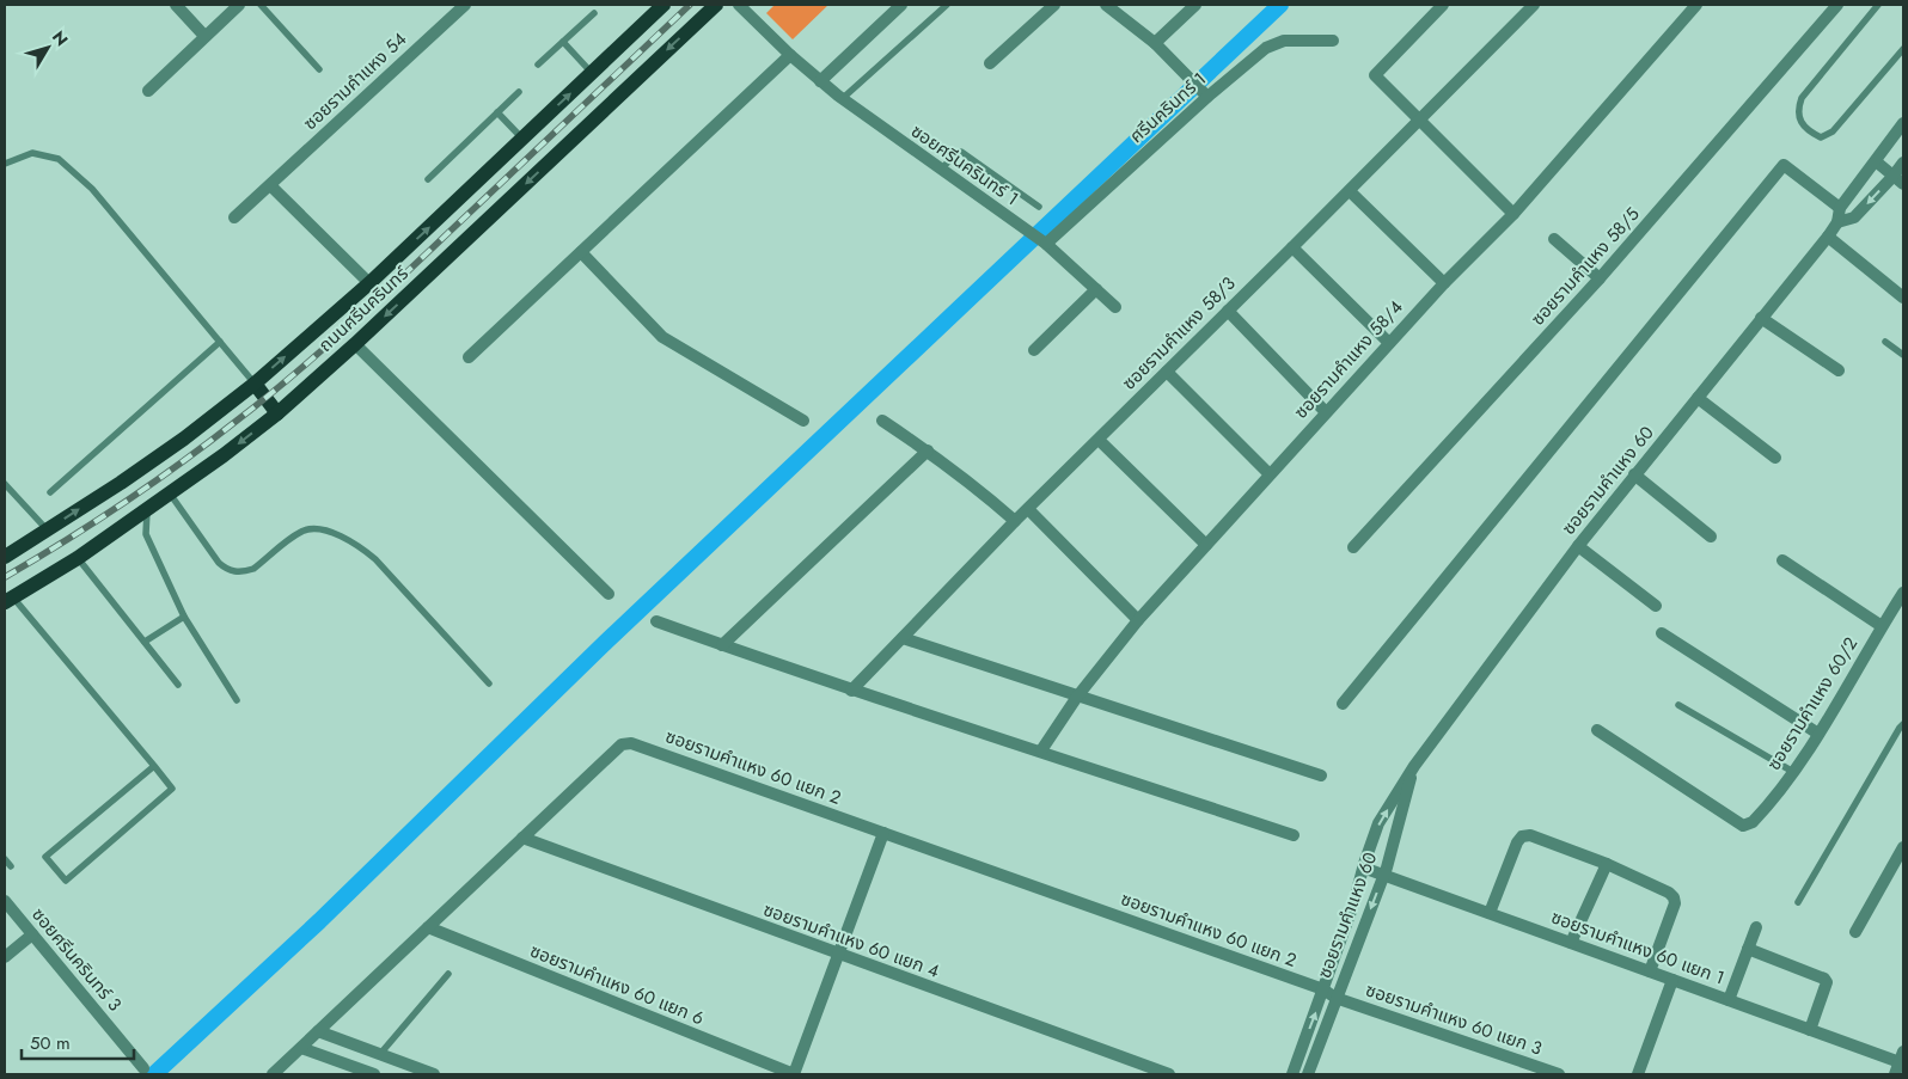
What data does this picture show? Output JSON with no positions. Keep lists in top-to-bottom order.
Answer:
{
  "streets": {
    "main road": ["ถนนศรีนครินทร์"],
    "street": [
      "ซอยรามคำแหง 54",
      "ศรีนครินทร์ 1",
      "ซอยศรีนครินทร์ 1",
      "ซอยรามคำแหง 58/5",
      "ซอยรามคำแหง 58/3",
      "ซอยรามคำแหง 58/4",
      "ซอยรามคำแหง 60",
      "ซอยรามคำแหง 60/2",
      "ซอยรามคำแหง 60 แยก 2",
      "ซอยรามคำแหง 60 แยก 4",
      "ซอยรามคำแหง 60 แยก 1",
      "ซอยศรีนครินทร์ 3",
      "ซอยรามคำแหง 60 แยก 6",
      "ซอยรามคำแหง 60 แยก 3"
    ]
  },
  "crossings": [
    ["ศรีนครินทร์ 1", "ซอยศรีนครินทร์ 1"],
    ["ซอยรามคำแหง 60", "ซอยรามคำแหง 60 แยก 2"],
    ["ซอยรามคำแหง 60", "ซอยรามคำแหง 60 แยก 1"],
    ["ซอยรามคำแหง 60", "ซอยรามคำแหง 60 แยก 3"],
    ["ซอยรามคำแหง 60 แยก 2", "ซอยรามคำแหง 60 แยก 4"],
    ["ซอยรามคำแหง 60 แยก 2", "ซอยรามคำแหง 60 แยก 6"],
    ["ซอยรามคำแหง 60 แยก 2", "ซอยรามคำแหง 60 แยก 3"]
  ],
  "scale_bar": "50 m",
  "north": "top right"
}
